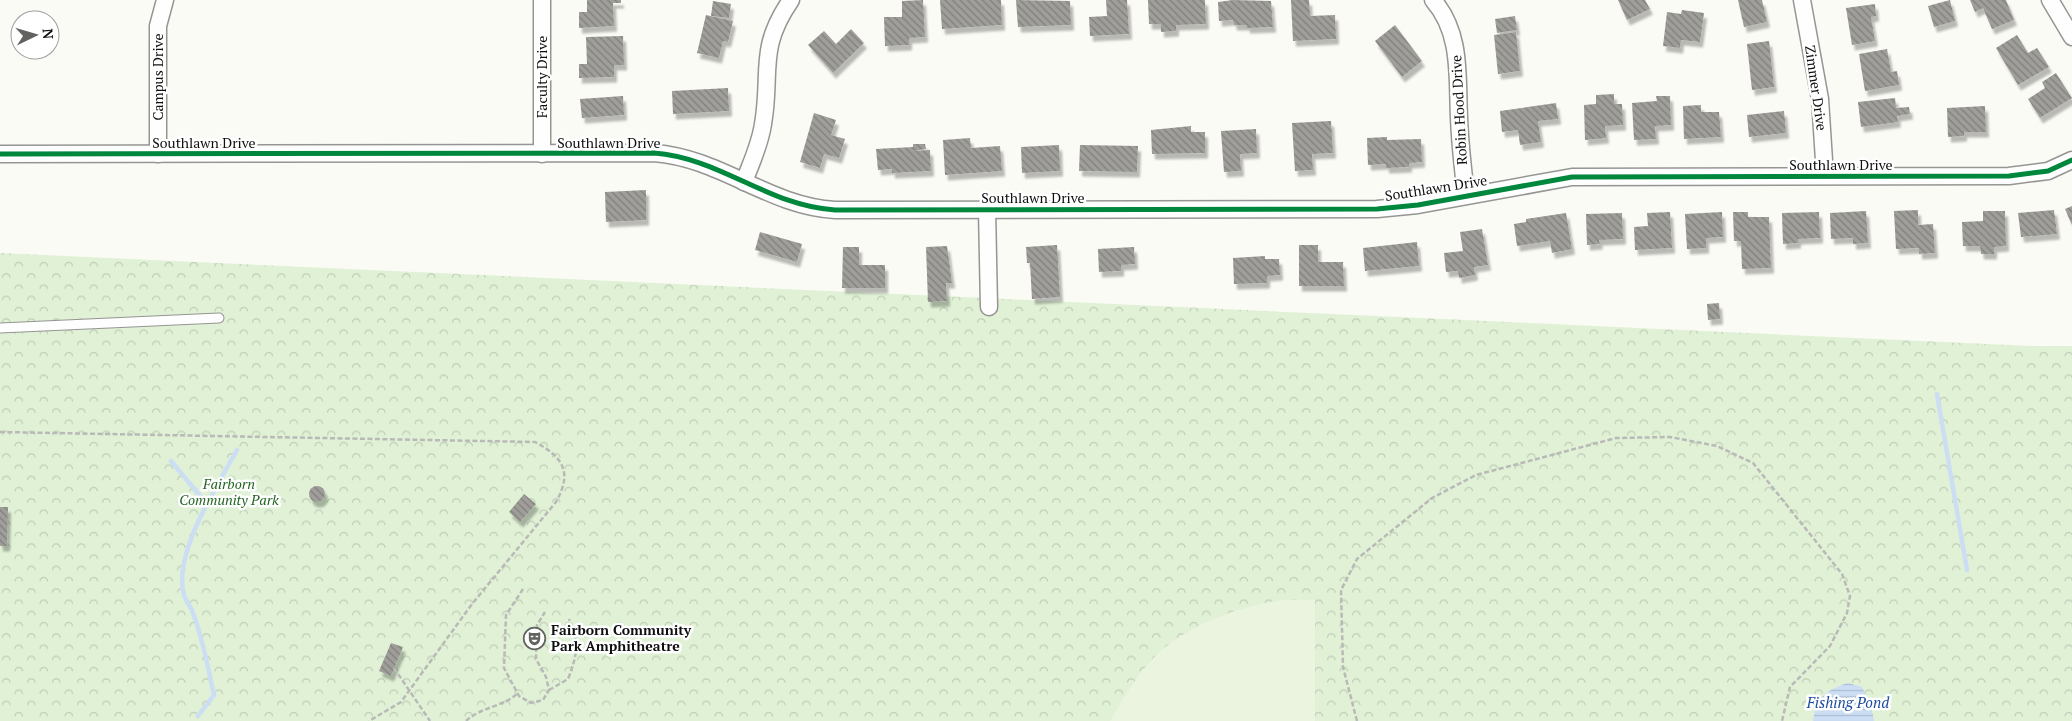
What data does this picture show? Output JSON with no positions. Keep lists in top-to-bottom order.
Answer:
{
  "streets": {
    "street": [
      "Campus Drive",
      "Faculty Drive",
      "Zimmer Drive",
      "Robin Hood Drive",
      "Southlawn Drive"
    ]
  },
  "crossings": [
    ["Campus Drive", "Southlawn Drive"],
    ["Faculty Drive", "Southlawn Drive"],
    ["Zimmer Drive", "Southlawn Drive"],
    ["Robin Hood Drive", "Southlawn Drive"]
  ],
  "water": ["Fishing Pond"],
  "parks": ["Fairborn Community Park"],
  "places": {
    "theatre": ["Fairborn Community Park Amphitheatre"]
  },
  "north": "right"
}
